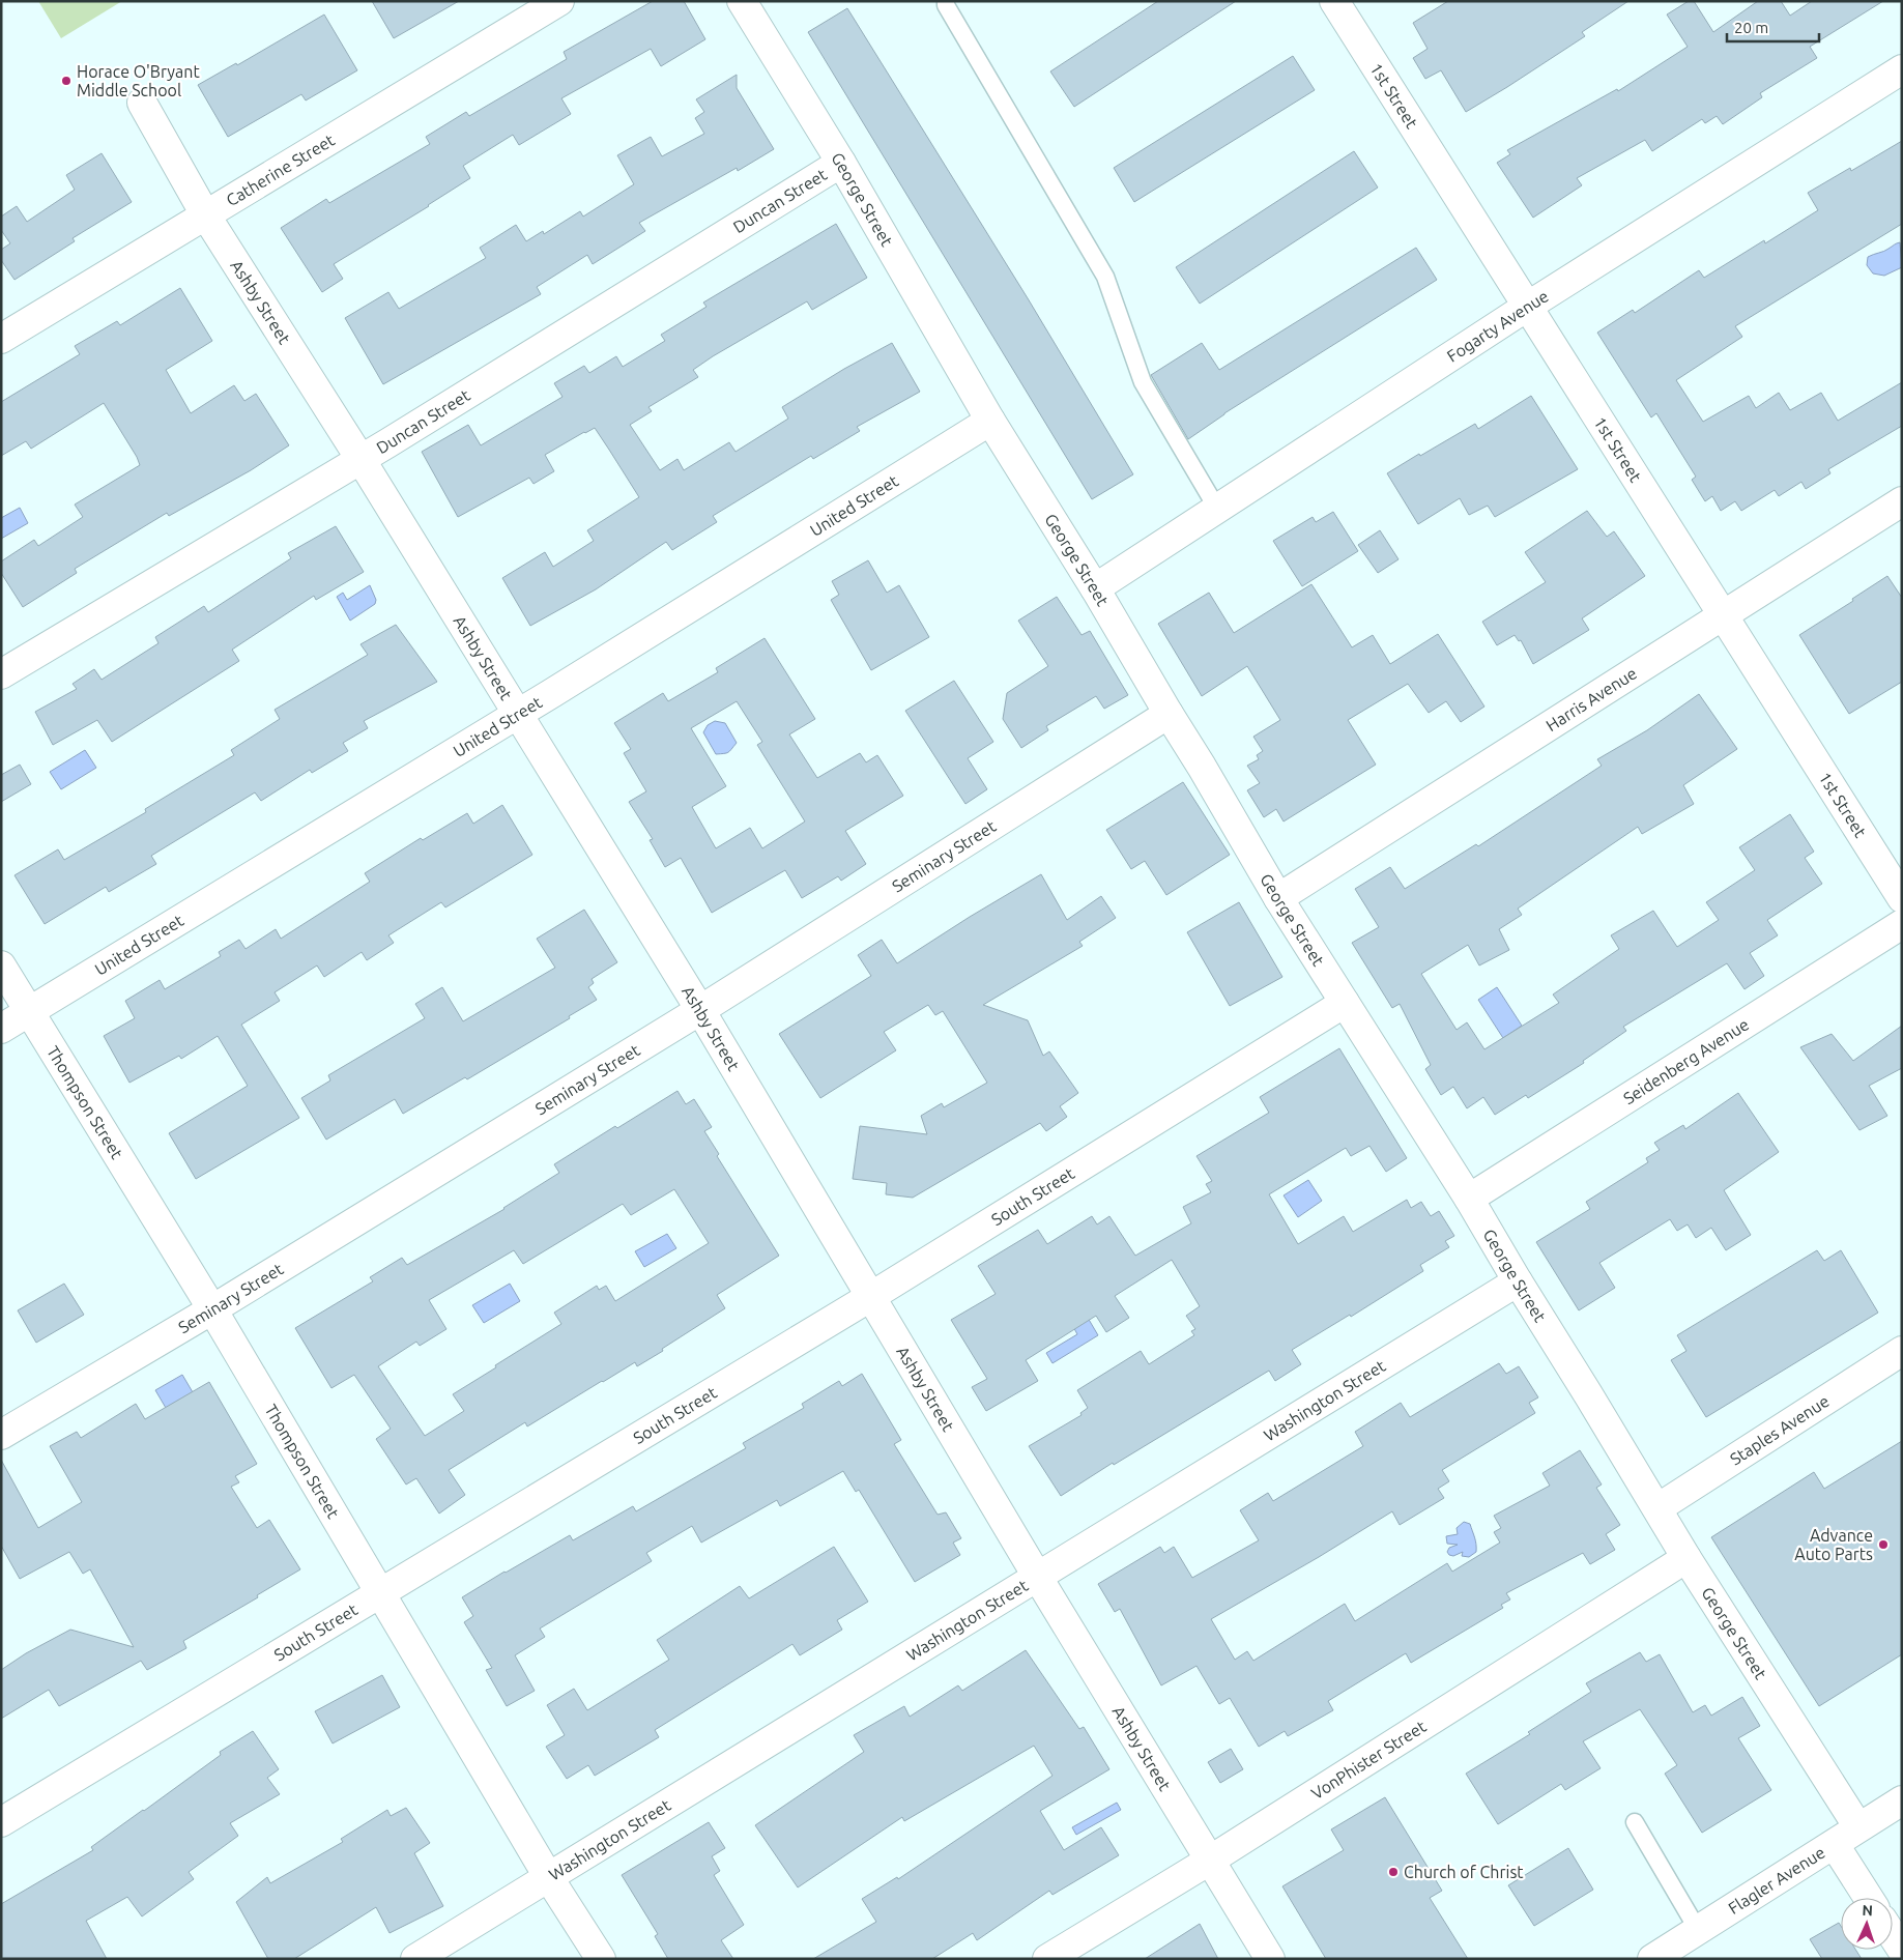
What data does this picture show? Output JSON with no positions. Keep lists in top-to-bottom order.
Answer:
{
  "streets": {
    "street": [
      "1st Street",
      "Catherine Street",
      "George Street",
      "Duncan Street",
      "Ashby Street",
      "Fogarty Avenue",
      "United Street",
      "Harris Avenue",
      "Seminary Street",
      "Seidenberg Avenue",
      "Thompson Street",
      "South Street",
      "Washington Street",
      "Staples Avenue",
      "VonPhister Street",
      "Flagler Avenue"
    ]
  },
  "crossings": [
    ["1st Street", "Fogarty Avenue"],
    ["1st Street", "Harris Avenue"],
    ["Catherine Street", "Ashby Street"],
    ["George Street", "Duncan Street"],
    ["George Street", "Fogarty Avenue"],
    ["George Street", "United Street"],
    ["George Street", "Harris Avenue"],
    ["George Street", "Seminary Street"],
    ["George Street", "Seidenberg Avenue"],
    ["George Street", "South Street"],
    ["George Street", "Washington Street"],
    ["George Street", "Staples Avenue"],
    ["George Street", "VonPhister Street"],
    ["George Street", "Flagler Avenue"],
    ["Duncan Street", "Ashby Street"],
    ["Ashby Street", "United Street"],
    ["Ashby Street", "Seminary Street"],
    ["Ashby Street", "South Street"],
    ["Ashby Street", "Washington Street"],
    ["Ashby Street", "VonPhister Street"],
    ["United Street", "Thompson Street"],
    ["Seminary Street", "Thompson Street"],
    ["Thompson Street", "South Street"],
    ["Thompson Street", "Washington Street"]
  ],
  "places": ["Horace O'Bryant Middle School", "Advance Auto Parts", "Church of Christ"],
  "scale_bar": "20 m",
  "north": "top"
}
